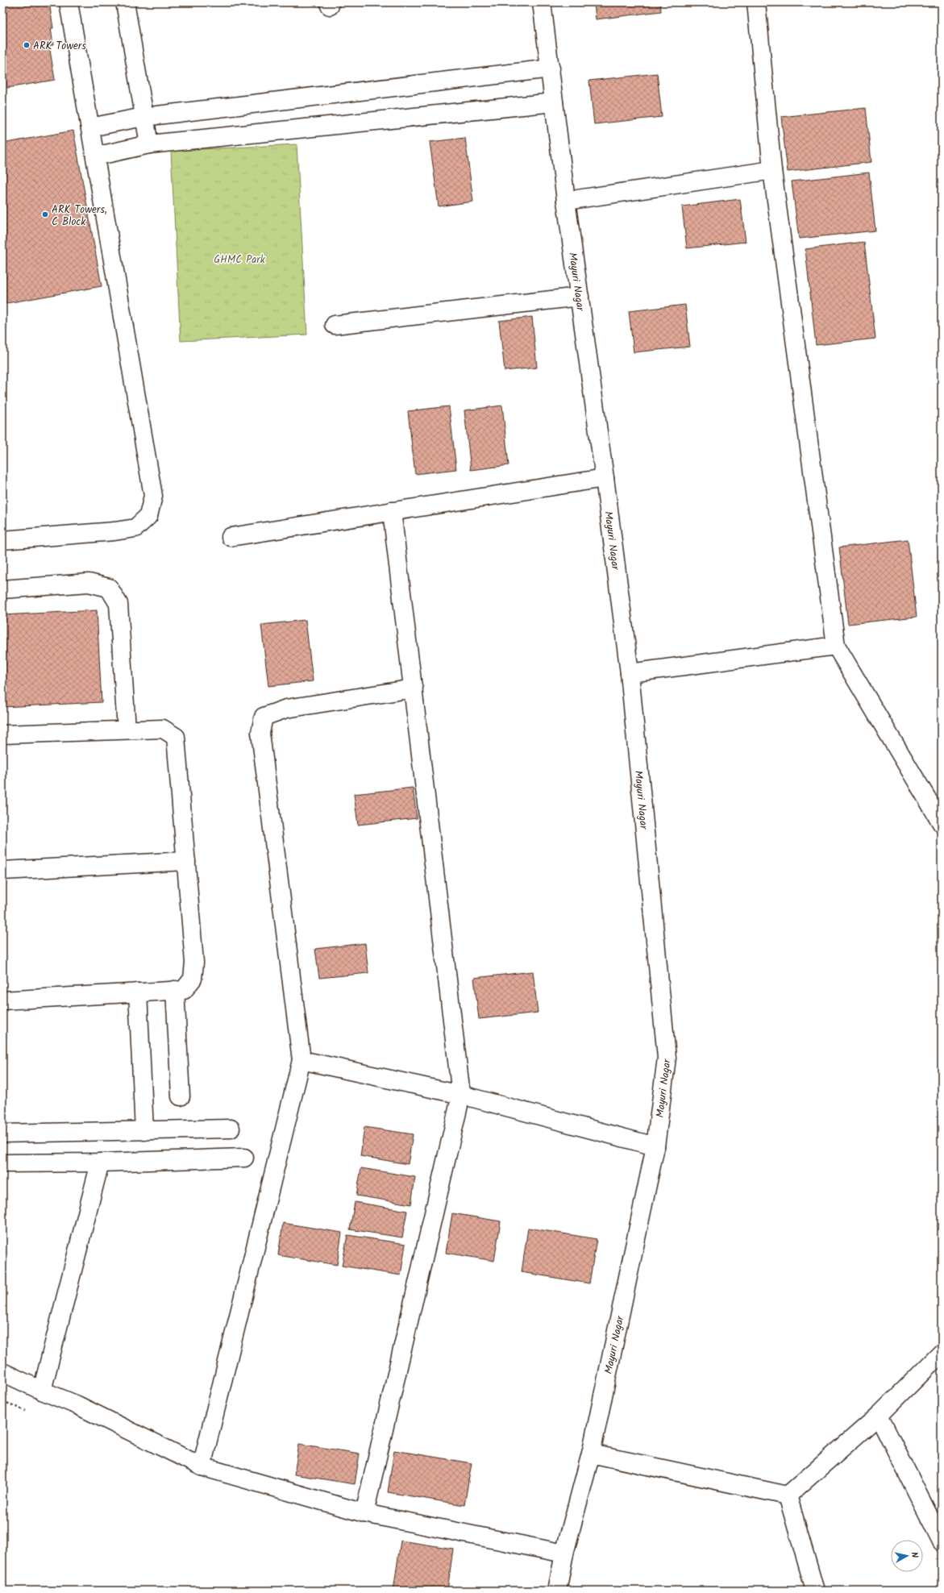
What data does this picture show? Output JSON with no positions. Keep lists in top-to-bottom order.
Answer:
{
  "streets": {
    "street": ["Mayuri Nagar"]
  },
  "parks": ["GHMC Park"],
  "places": ["ARK Towers", "ARK Towers, C Block"],
  "north": "right"
}
